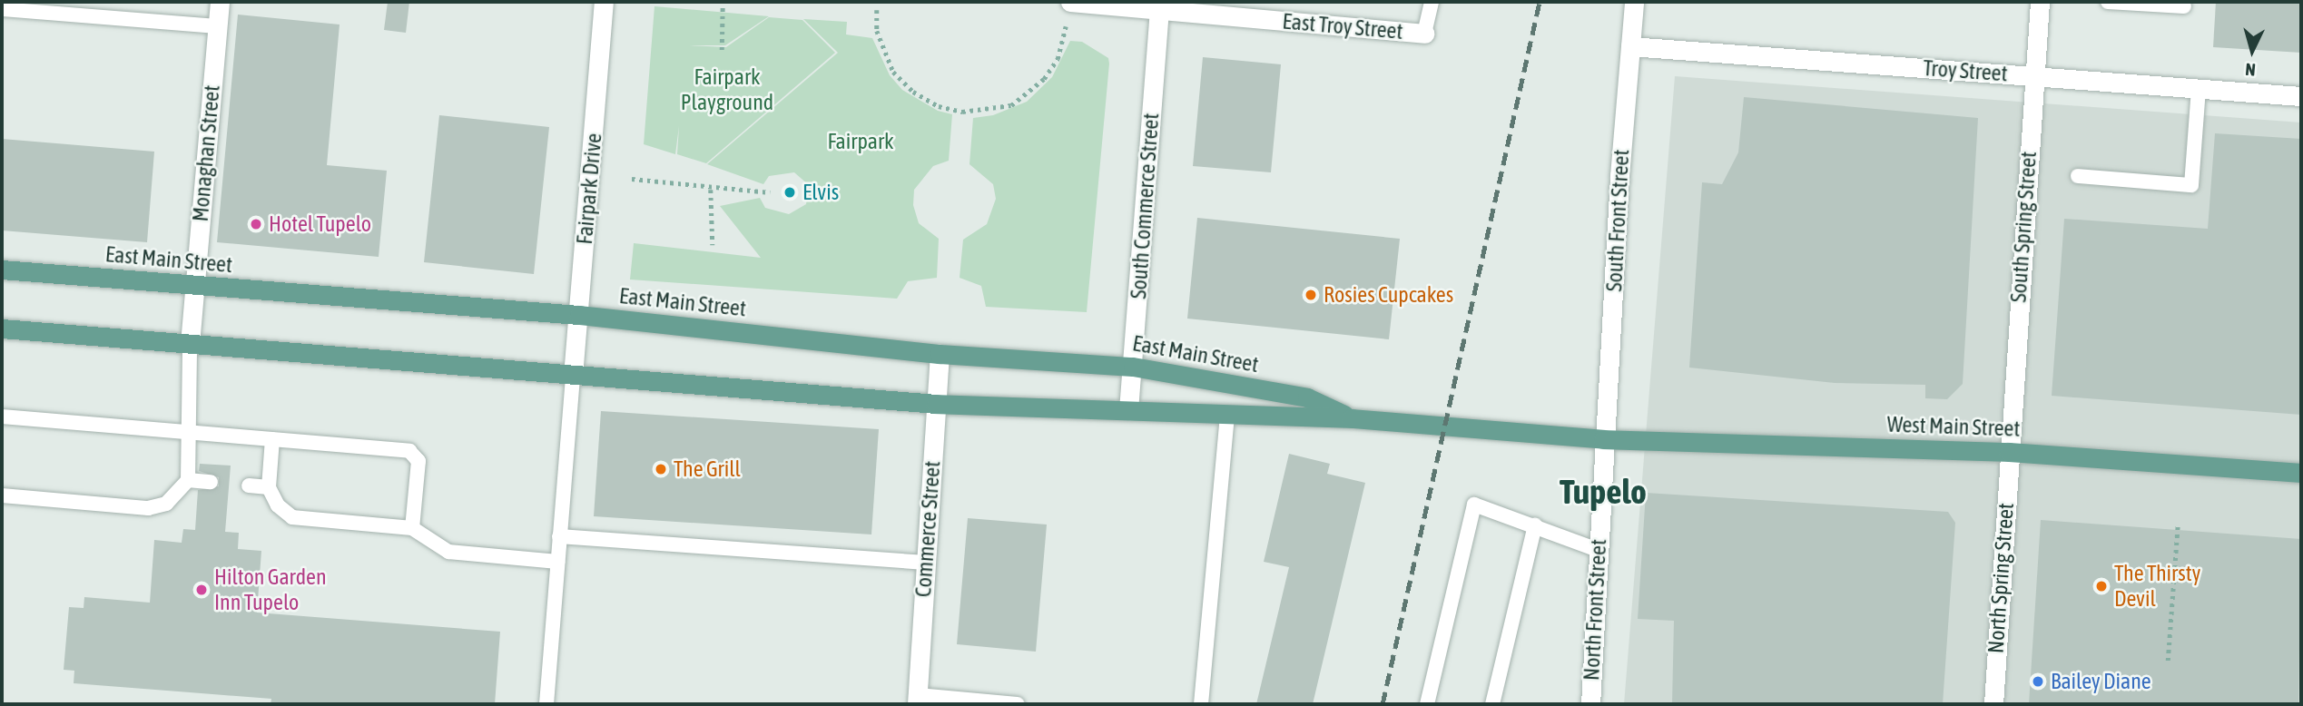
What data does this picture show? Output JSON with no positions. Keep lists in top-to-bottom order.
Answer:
{
  "streets": {
    "main road": ["East Main Street", "West Main Street"],
    "street": [
      "East Troy Street",
      "Troy Street",
      "Monaghan Street",
      "Fairpark Drive",
      "South Commerce Street",
      "South Front Street",
      "South Spring Street",
      "Commerce Street",
      "North Spring Street",
      "North Front Street"
    ]
  },
  "crossings": [
    ["East Troy Street", "South Commerce Street"],
    ["Troy Street", "South Front Street"],
    ["Troy Street", "South Spring Street"],
    ["Monaghan Street", "East Main Street"],
    ["Fairpark Drive", "East Main Street"],
    ["South Commerce Street", "East Main Street"],
    ["South Front Street", "East Main Street"],
    ["South Front Street", "West Main Street"],
    ["South Front Street", "North Front Street"],
    ["South Spring Street", "West Main Street"],
    ["South Spring Street", "North Spring Street"],
    ["East Main Street", "West Main Street"],
    ["East Main Street", "Commerce Street"],
    ["East Main Street", "North Front Street"],
    ["West Main Street", "North Spring Street"],
    ["West Main Street", "North Front Street"]
  ],
  "districts": ["Tupelo"],
  "parks": ["Fairpark Playground", "Fairpark"],
  "places": [
    "Elvis",
    "Hotel Tupelo",
    "Rosies Cupcakes",
    "The Grill",
    "The Thirsty Devil",
    "Hilton Garden Inn Tupelo",
    "Bailey Diane"
  ],
  "north": "bottom"
}
